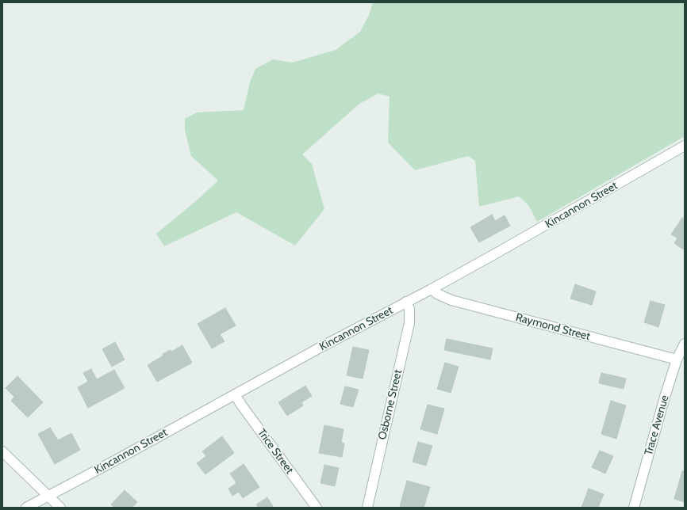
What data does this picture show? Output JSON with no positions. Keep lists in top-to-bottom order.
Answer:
{
  "streets": {
    "street": [
      "Kincannon Street",
      "Raymond Street",
      "Osborne Street",
      "Trace Avenue",
      "Trice Street"
    ]
  },
  "crossings": [
    ["Kincannon Street", "Raymond Street"],
    ["Kincannon Street", "Osborne Street"],
    ["Kincannon Street", "Trice Street"],
    ["Raymond Street", "Trace Avenue"]
  ]
}
